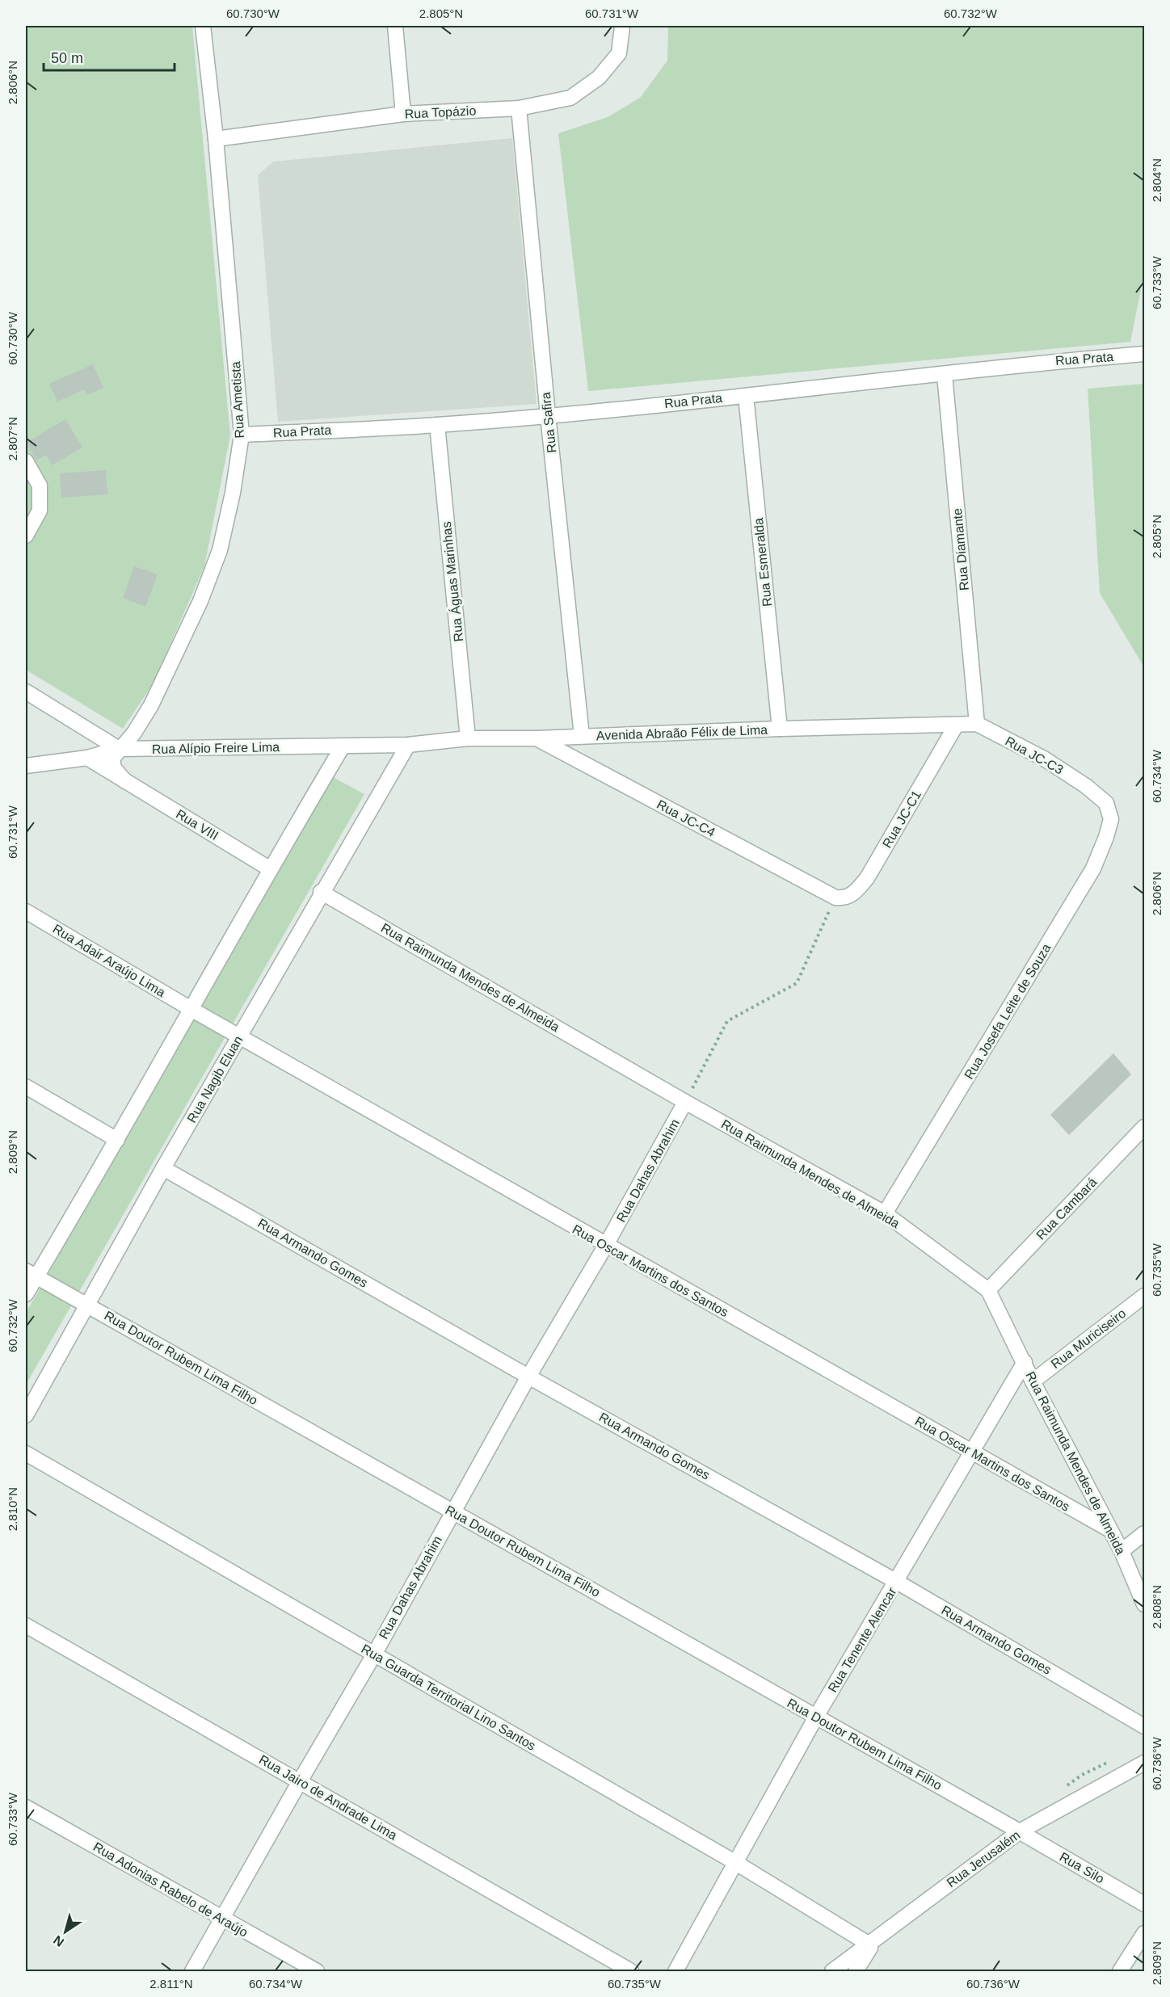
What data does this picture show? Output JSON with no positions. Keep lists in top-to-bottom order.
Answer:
{
  "streets": {
    "street": [
      "Rua Topázio",
      "Rua Prata",
      "Rua Ametista",
      "Rua Safira",
      "Rua Diamante",
      "Rua Esmeralda",
      "Rua Águas Marinhas",
      "Avenida Abraão Félix de Lima",
      "Rua Alípio Freire Lima",
      "Rua JC-C3",
      "Rua JC-C4",
      "Rua JC-C1",
      "Rua VIII",
      "Rua Adair Araújo Lima",
      "Rua Raimunda Mendes de Almeida",
      "Rua Josefa Leite de Souza",
      "Rua Nagib Eluan",
      "Rua Dahas Abrahim",
      "Rua Cambará",
      "Rua Armando Gomes",
      "Rua Oscar Martins dos Santos",
      "Rua Muriciseiro",
      "Rua Doutor Rubem Lima Filho",
      "Rua Tenente Alencar",
      "Rua Guarda Territorial Lino Santos",
      "Rua Jairo de Andrade Lima",
      "Rua Jerusalém",
      "Rua Silo",
      "Rua Adonias Rabelo de Araújo"
    ]
  },
  "crossings": [
    ["Rua Topázio", "Rua Ametista"],
    ["Rua Topázio", "Rua Safira"],
    ["Rua Prata", "Rua Ametista"],
    ["Rua Prata", "Rua Safira"],
    ["Rua Prata", "Rua Diamante"],
    ["Rua Prata", "Rua Esmeralda"],
    ["Rua Prata", "Rua Águas Marinhas"],
    ["Rua Ametista", "Rua Alípio Freire Lima"],
    ["Rua Ametista", "Rua VIII"],
    ["Rua Safira", "Avenida Abraão Félix de Lima"],
    ["Rua Diamante", "Rua JC-C3"],
    ["Rua Esmeralda", "Avenida Abraão Félix de Lima"],
    ["Rua Águas Marinhas", "Avenida Abraão Félix de Lima"],
    ["Avenida Abraão Félix de Lima", "Rua Alípio Freire Lima"],
    ["Avenida Abraão Félix de Lima", "Rua JC-C4"],
    ["Avenida Abraão Félix de Lima", "Rua JC-C1"],
    ["Avenida Abraão Félix de Lima", "Rua Nagib Eluan"],
    ["Rua Alípio Freire Lima", "Rua VIII"],
    ["Rua Alípio Freire Lima", "Rua Nagib Eluan"],
    ["Rua JC-C3", "Rua Josefa Leite de Souza"],
    ["Rua JC-C4", "Rua JC-C1"],
    ["Rua Adair Araújo Lima", "Rua Oscar Martins dos Santos"],
    ["Rua Raimunda Mendes de Almeida", "Rua Josefa Leite de Souza"],
    ["Rua Raimunda Mendes de Almeida", "Rua Nagib Eluan"],
    ["Rua Raimunda Mendes de Almeida", "Rua Dahas Abrahim"],
    ["Rua Raimunda Mendes de Almeida", "Rua Cambará"],
    ["Rua Raimunda Mendes de Almeida", "Rua Oscar Martins dos Santos"],
    ["Rua Raimunda Mendes de Almeida", "Rua Muriciseiro"],
    ["Rua Raimunda Mendes de Almeida", "Rua Tenente Alencar"],
    ["Rua Nagib Eluan", "Rua Armando Gomes"],
    ["Rua Nagib Eluan", "Rua Oscar Martins dos Santos"],
    ["Rua Nagib Eluan", "Rua Doutor Rubem Lima Filho"],
    ["Rua Dahas Abrahim", "Rua Armando Gomes"],
    ["Rua Dahas Abrahim", "Rua Oscar Martins dos Santos"],
    ["Rua Dahas Abrahim", "Rua Doutor Rubem Lima Filho"],
    ["Rua Dahas Abrahim", "Rua Guarda Territorial Lino Santos"],
    ["Rua Dahas Abrahim", "Rua Jairo de Andrade Lima"],
    ["Rua Dahas Abrahim", "Rua Adonias Rabelo de Araújo"],
    ["Rua Armando Gomes", "Rua Tenente Alencar"],
    ["Rua Oscar Martins dos Santos", "Rua Tenente Alencar"],
    ["Rua Doutor Rubem Lima Filho", "Rua Tenente Alencar"],
    ["Rua Doutor Rubem Lima Filho", "Rua Jerusalém"],
    ["Rua Doutor Rubem Lima Filho", "Rua Silo"],
    ["Rua Tenente Alencar", "Rua Guarda Territorial Lino Santos"],
    ["Rua Guarda Territorial Lino Santos", "Rua Jerusalém"],
    ["Rua Jerusalém", "Rua Silo"]
  ],
  "scale_bar": "50 m",
  "north": "bottom left",
  "coordinates": [
    "60.730°W",
    "2.805°N",
    "60.731°W",
    "60.732°W",
    "2.806°N",
    "2.804°N",
    "60.733°W",
    "2.807°N",
    "60.734°W",
    "2.809°N",
    "60.735°W",
    "2.810°N",
    "2.808°N",
    "60.736°W",
    "2.811°N"
  ]
}
